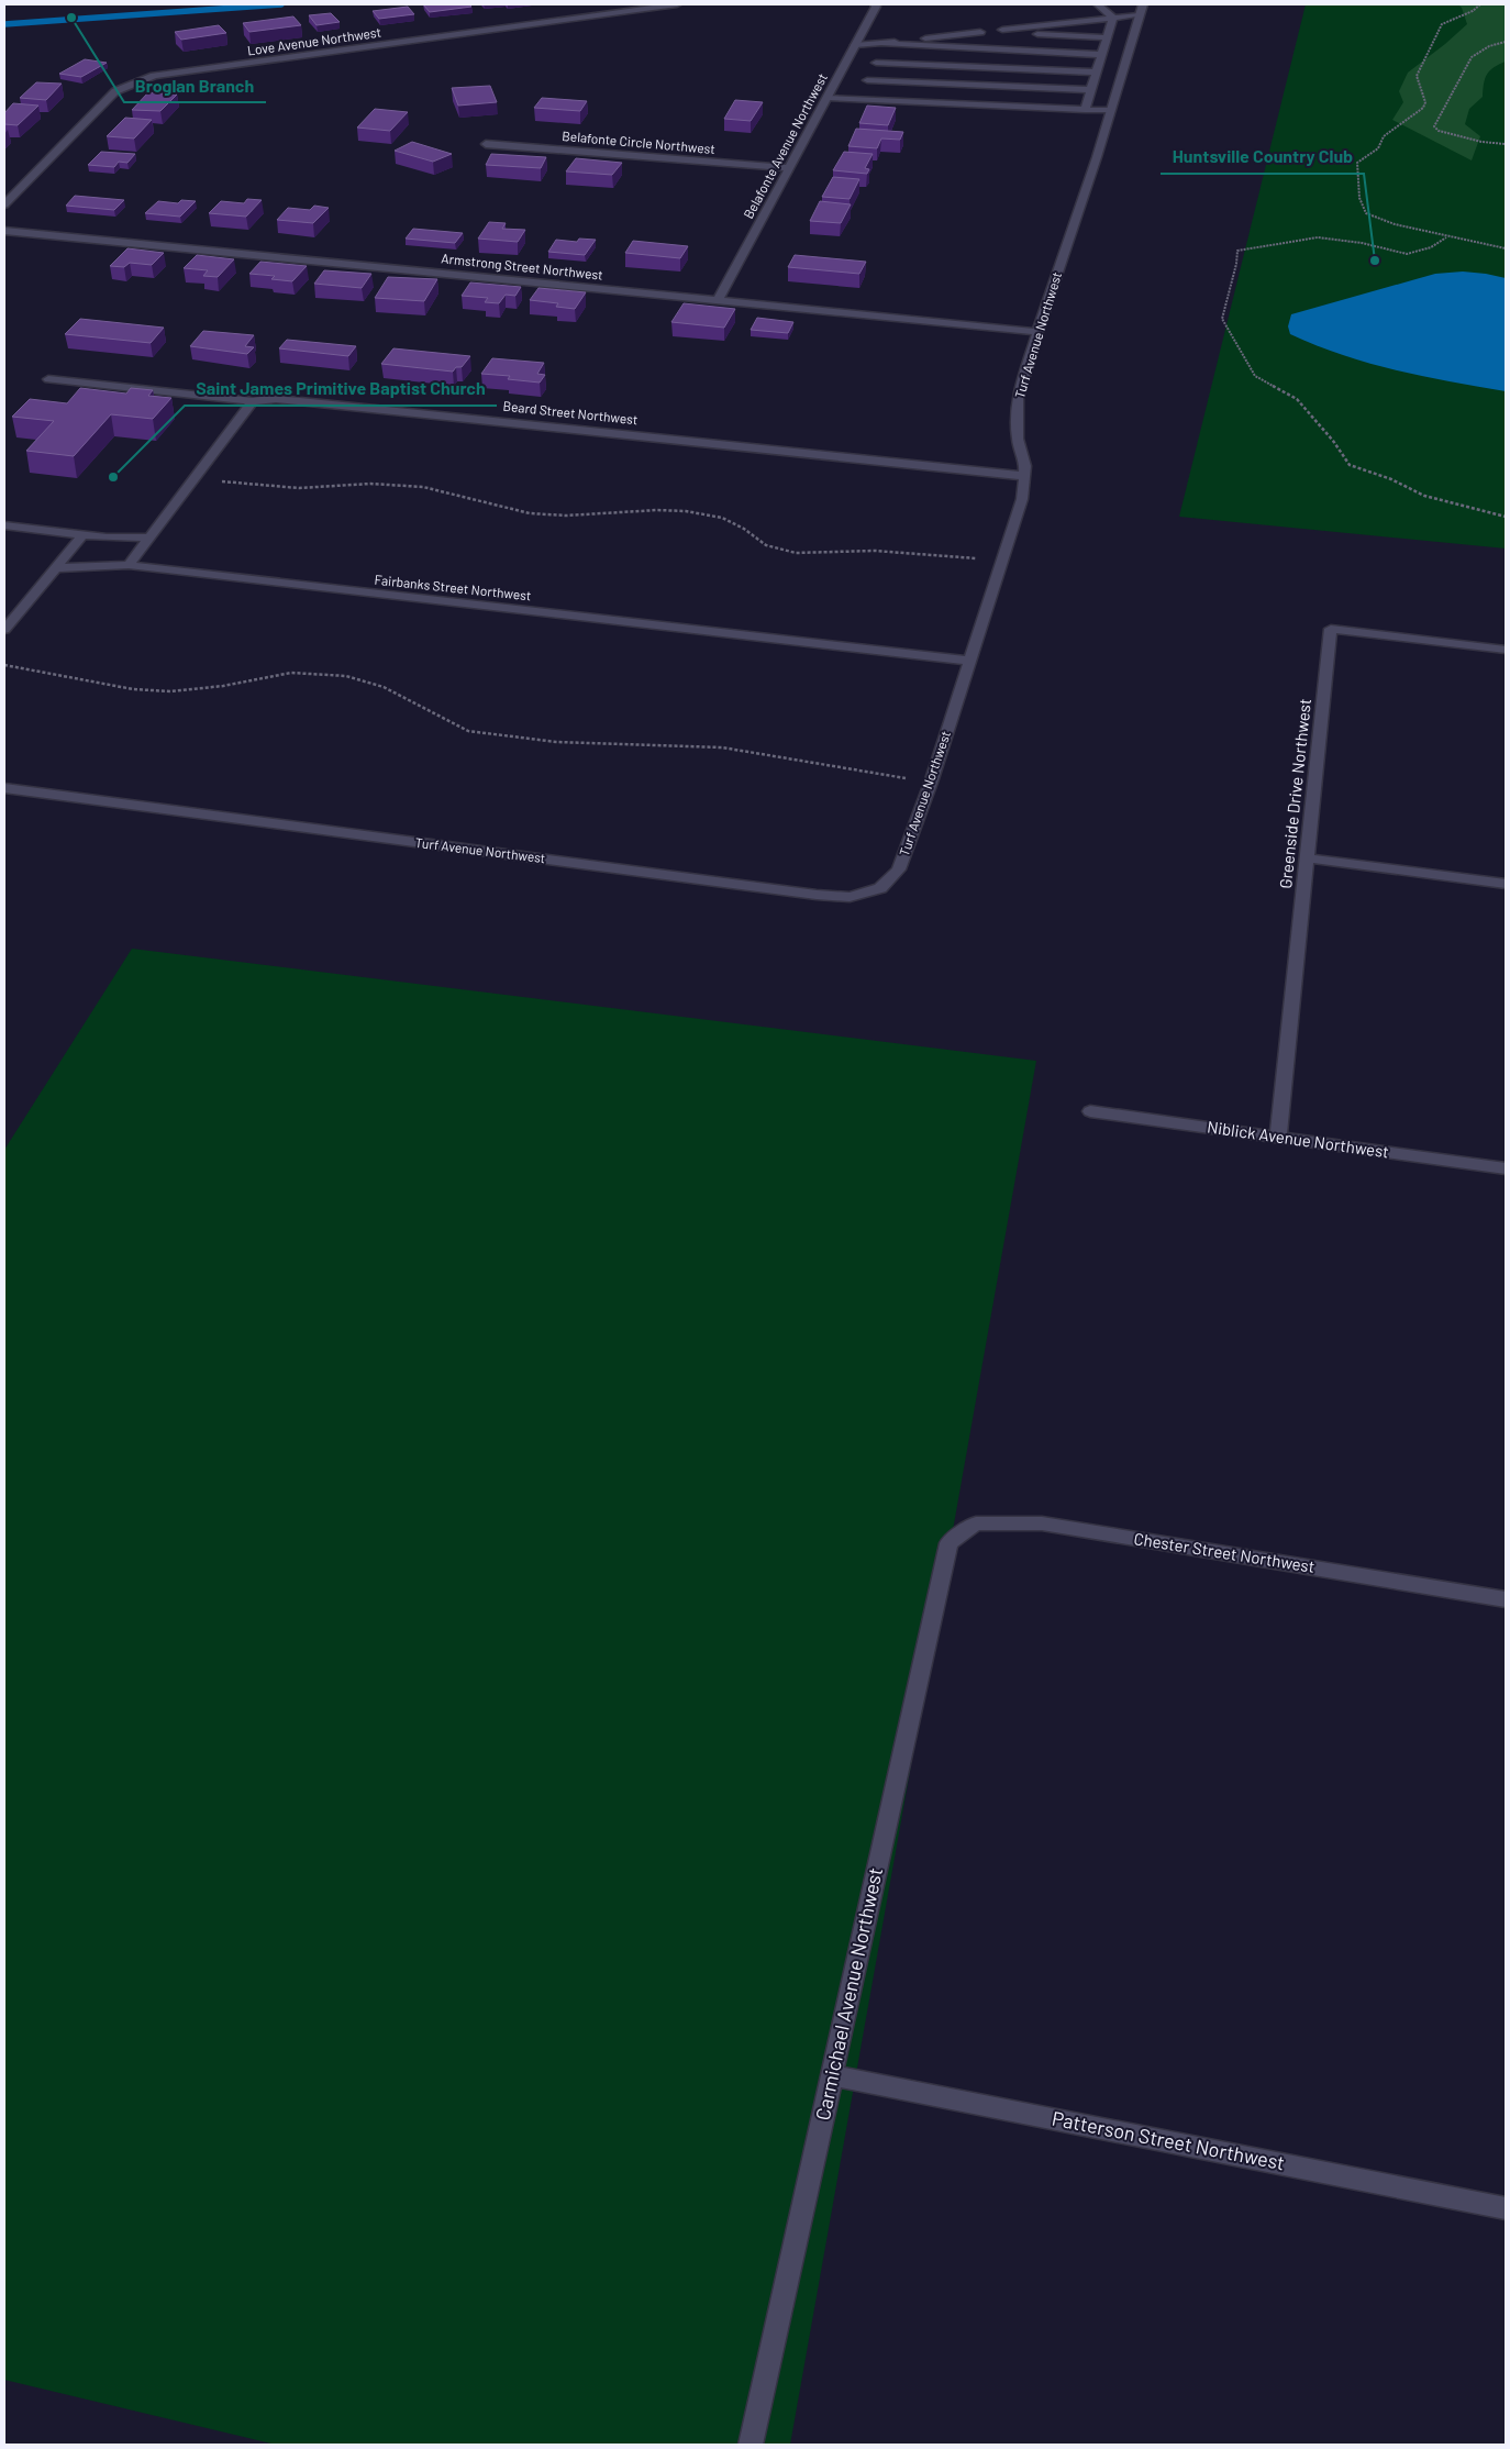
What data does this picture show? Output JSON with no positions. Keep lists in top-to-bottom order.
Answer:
{
  "streets": {
    "street": [
      "Love Avenue Northwest",
      "Belafonte Circle Northwest",
      "Belafonte Avenue Northwest",
      "Armstrong Street Northwest",
      "Turf Avenue Northwest",
      "Beard Street Northwest",
      "Fairbanks Street Northwest",
      "Greenside Drive Northwest",
      "Niblick Avenue Northwest",
      "Chester Street Northwest",
      "Carmichael Avenue Northwest",
      "Patterson Street Northwest"
    ]
  },
  "crossings": [
    ["Belafonte Circle Northwest", "Belafonte Avenue Northwest"],
    ["Belafonte Avenue Northwest", "Armstrong Street Northwest"],
    ["Armstrong Street Northwest", "Turf Avenue Northwest"],
    ["Turf Avenue Northwest", "Beard Street Northwest"],
    ["Turf Avenue Northwest", "Fairbanks Street Northwest"],
    ["Greenside Drive Northwest", "Niblick Avenue Northwest"],
    ["Chester Street Northwest", "Carmichael Avenue Northwest"],
    ["Carmichael Avenue Northwest", "Patterson Street Northwest"]
  ],
  "places": ["Broglan Branch", "Huntsville Country Club", "Saint James Primitive Baptist Church"]
}
